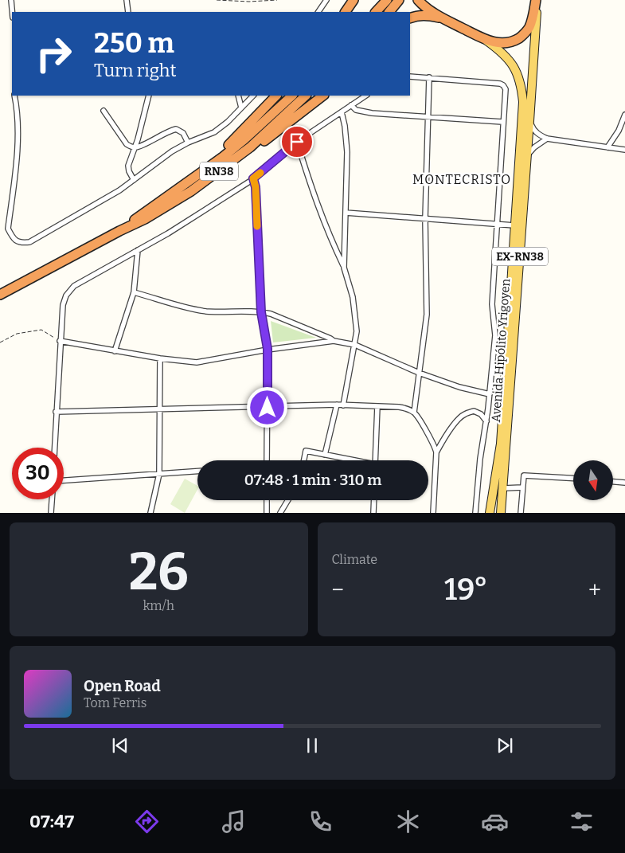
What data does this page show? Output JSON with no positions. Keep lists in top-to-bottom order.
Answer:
{
  "streets": {
    "highway": ["RN38"],
    "main road": ["EX-RN38", "Avenida Hipólito Yrigoyen"]
  },
  "districts": ["MONTECRISTO"],
  "north": "bottom",
  "page": {
    "turn": ["250 m", "Turn right"],
    "limit": "30",
    "trip": "07:48 · 1 min · 310 m",
    "tile": [
      ["26", "km/h"],
      "Climate"
    ],
    "heat": ["−", "19°", "+"],
    "song": ["Open Road", "Tom Ferris"],
    "tabs": "07:47"
  }
}
